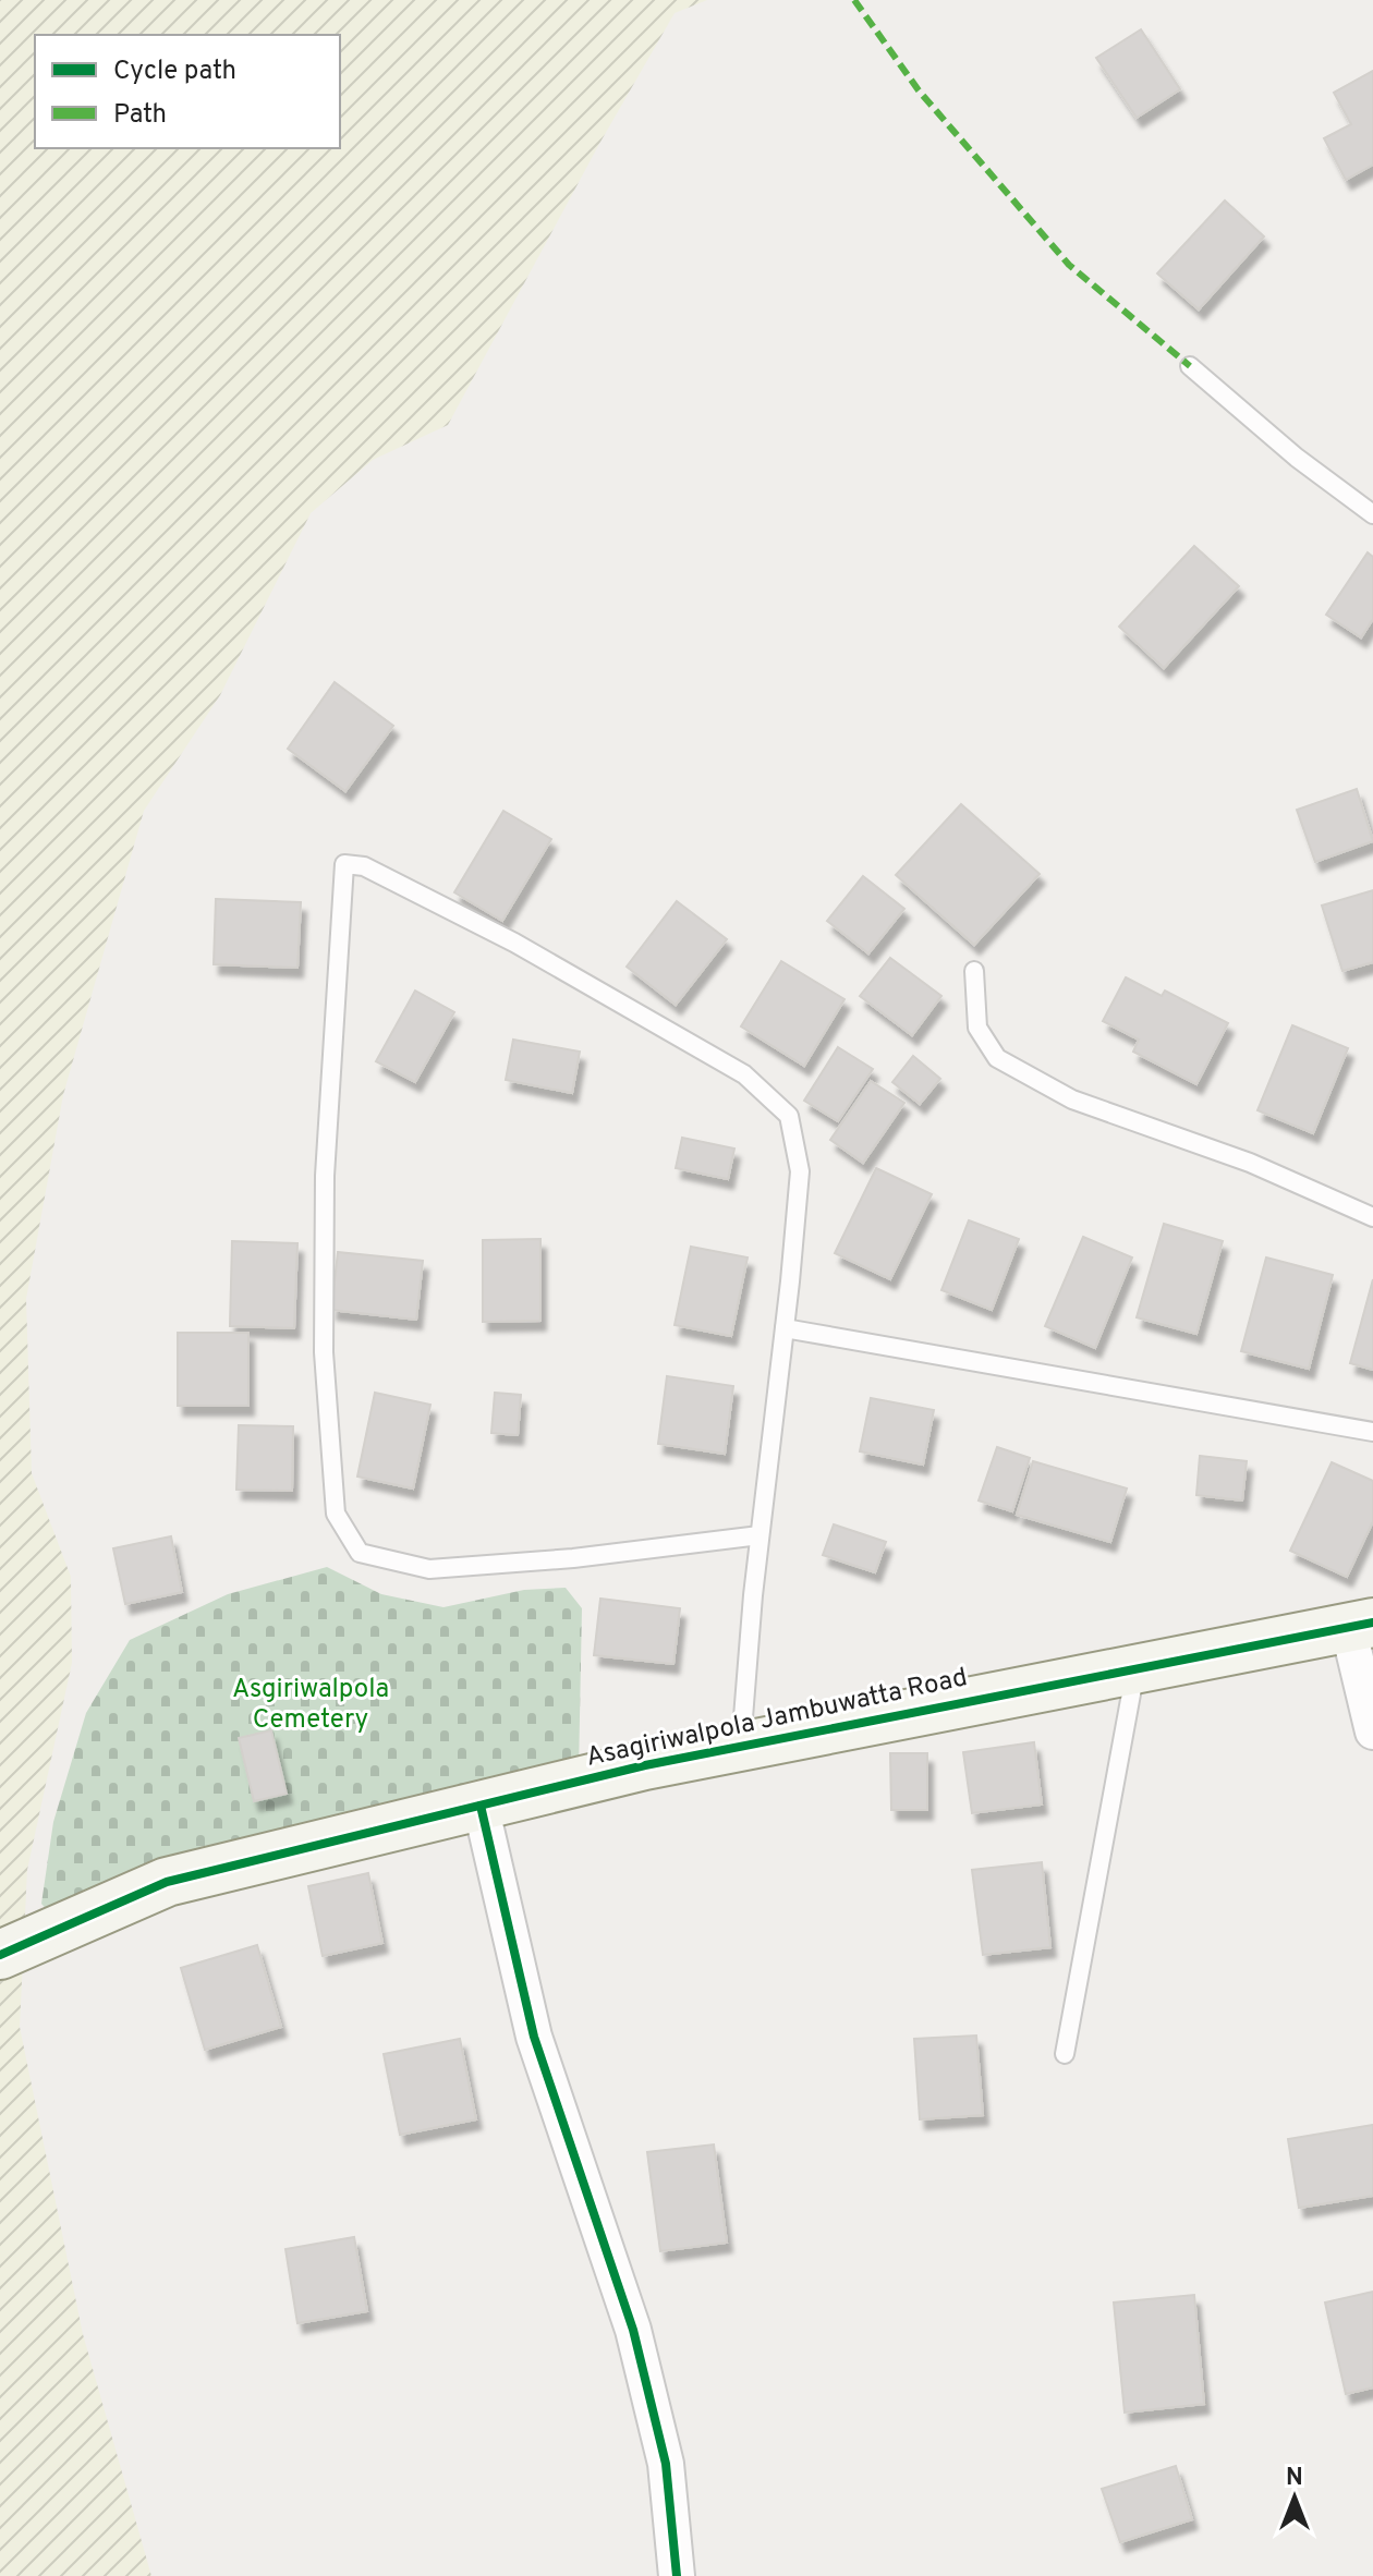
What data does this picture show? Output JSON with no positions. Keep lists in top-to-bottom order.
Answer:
{
  "streets": {
    "street": ["Asagiriwalpola Jambuwatta Road"]
  },
  "parks": ["Asgiriwalpola Cemetery"],
  "legend": ["Cycle path", "Path"],
  "north": "top"
}
